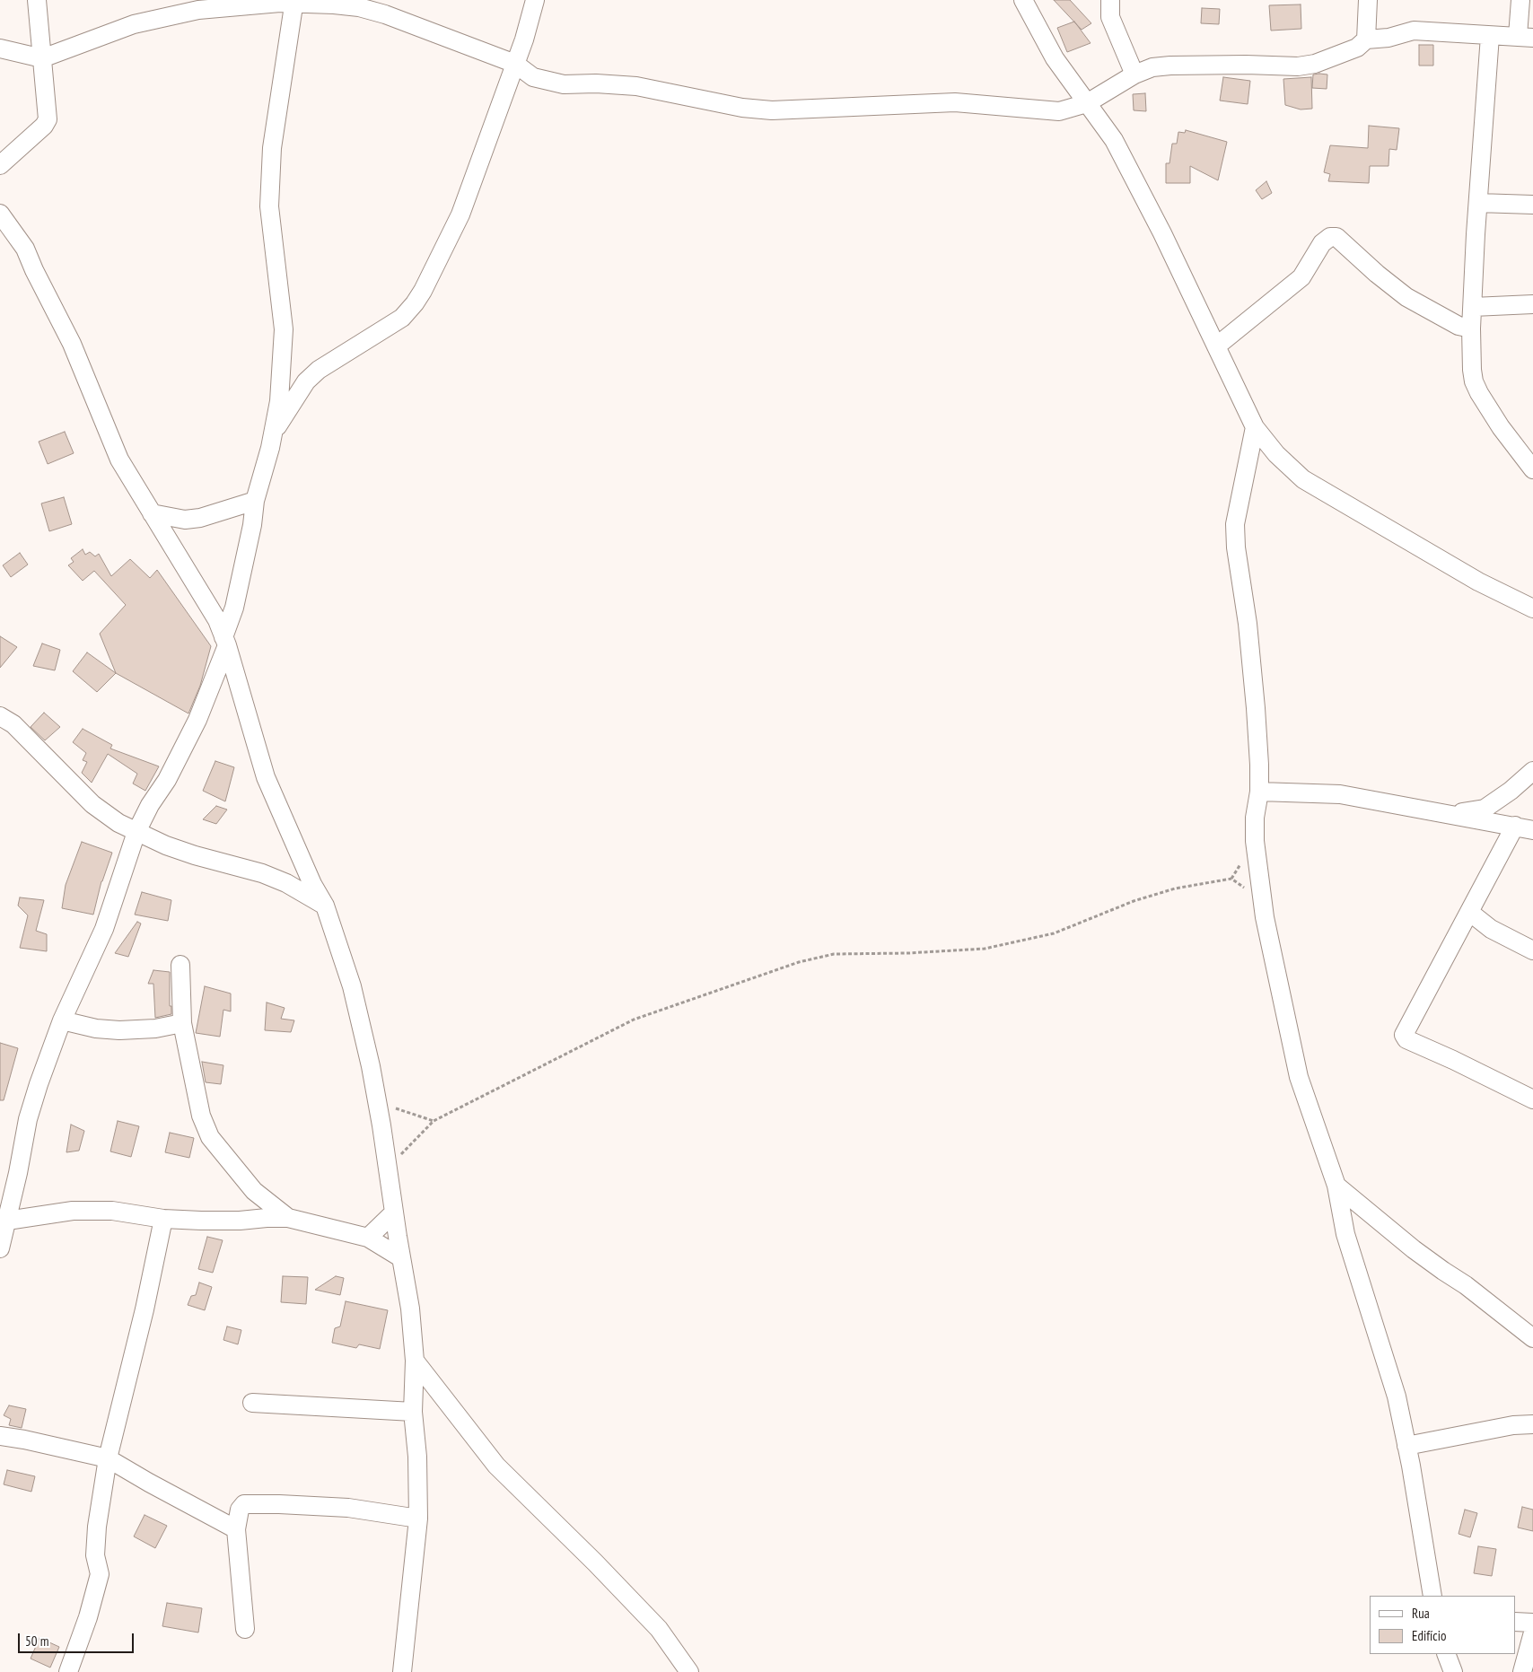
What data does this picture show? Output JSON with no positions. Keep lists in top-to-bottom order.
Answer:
{
  "legend": ["Rua", "Edifício"],
  "scale_bar": "50 m"
}
